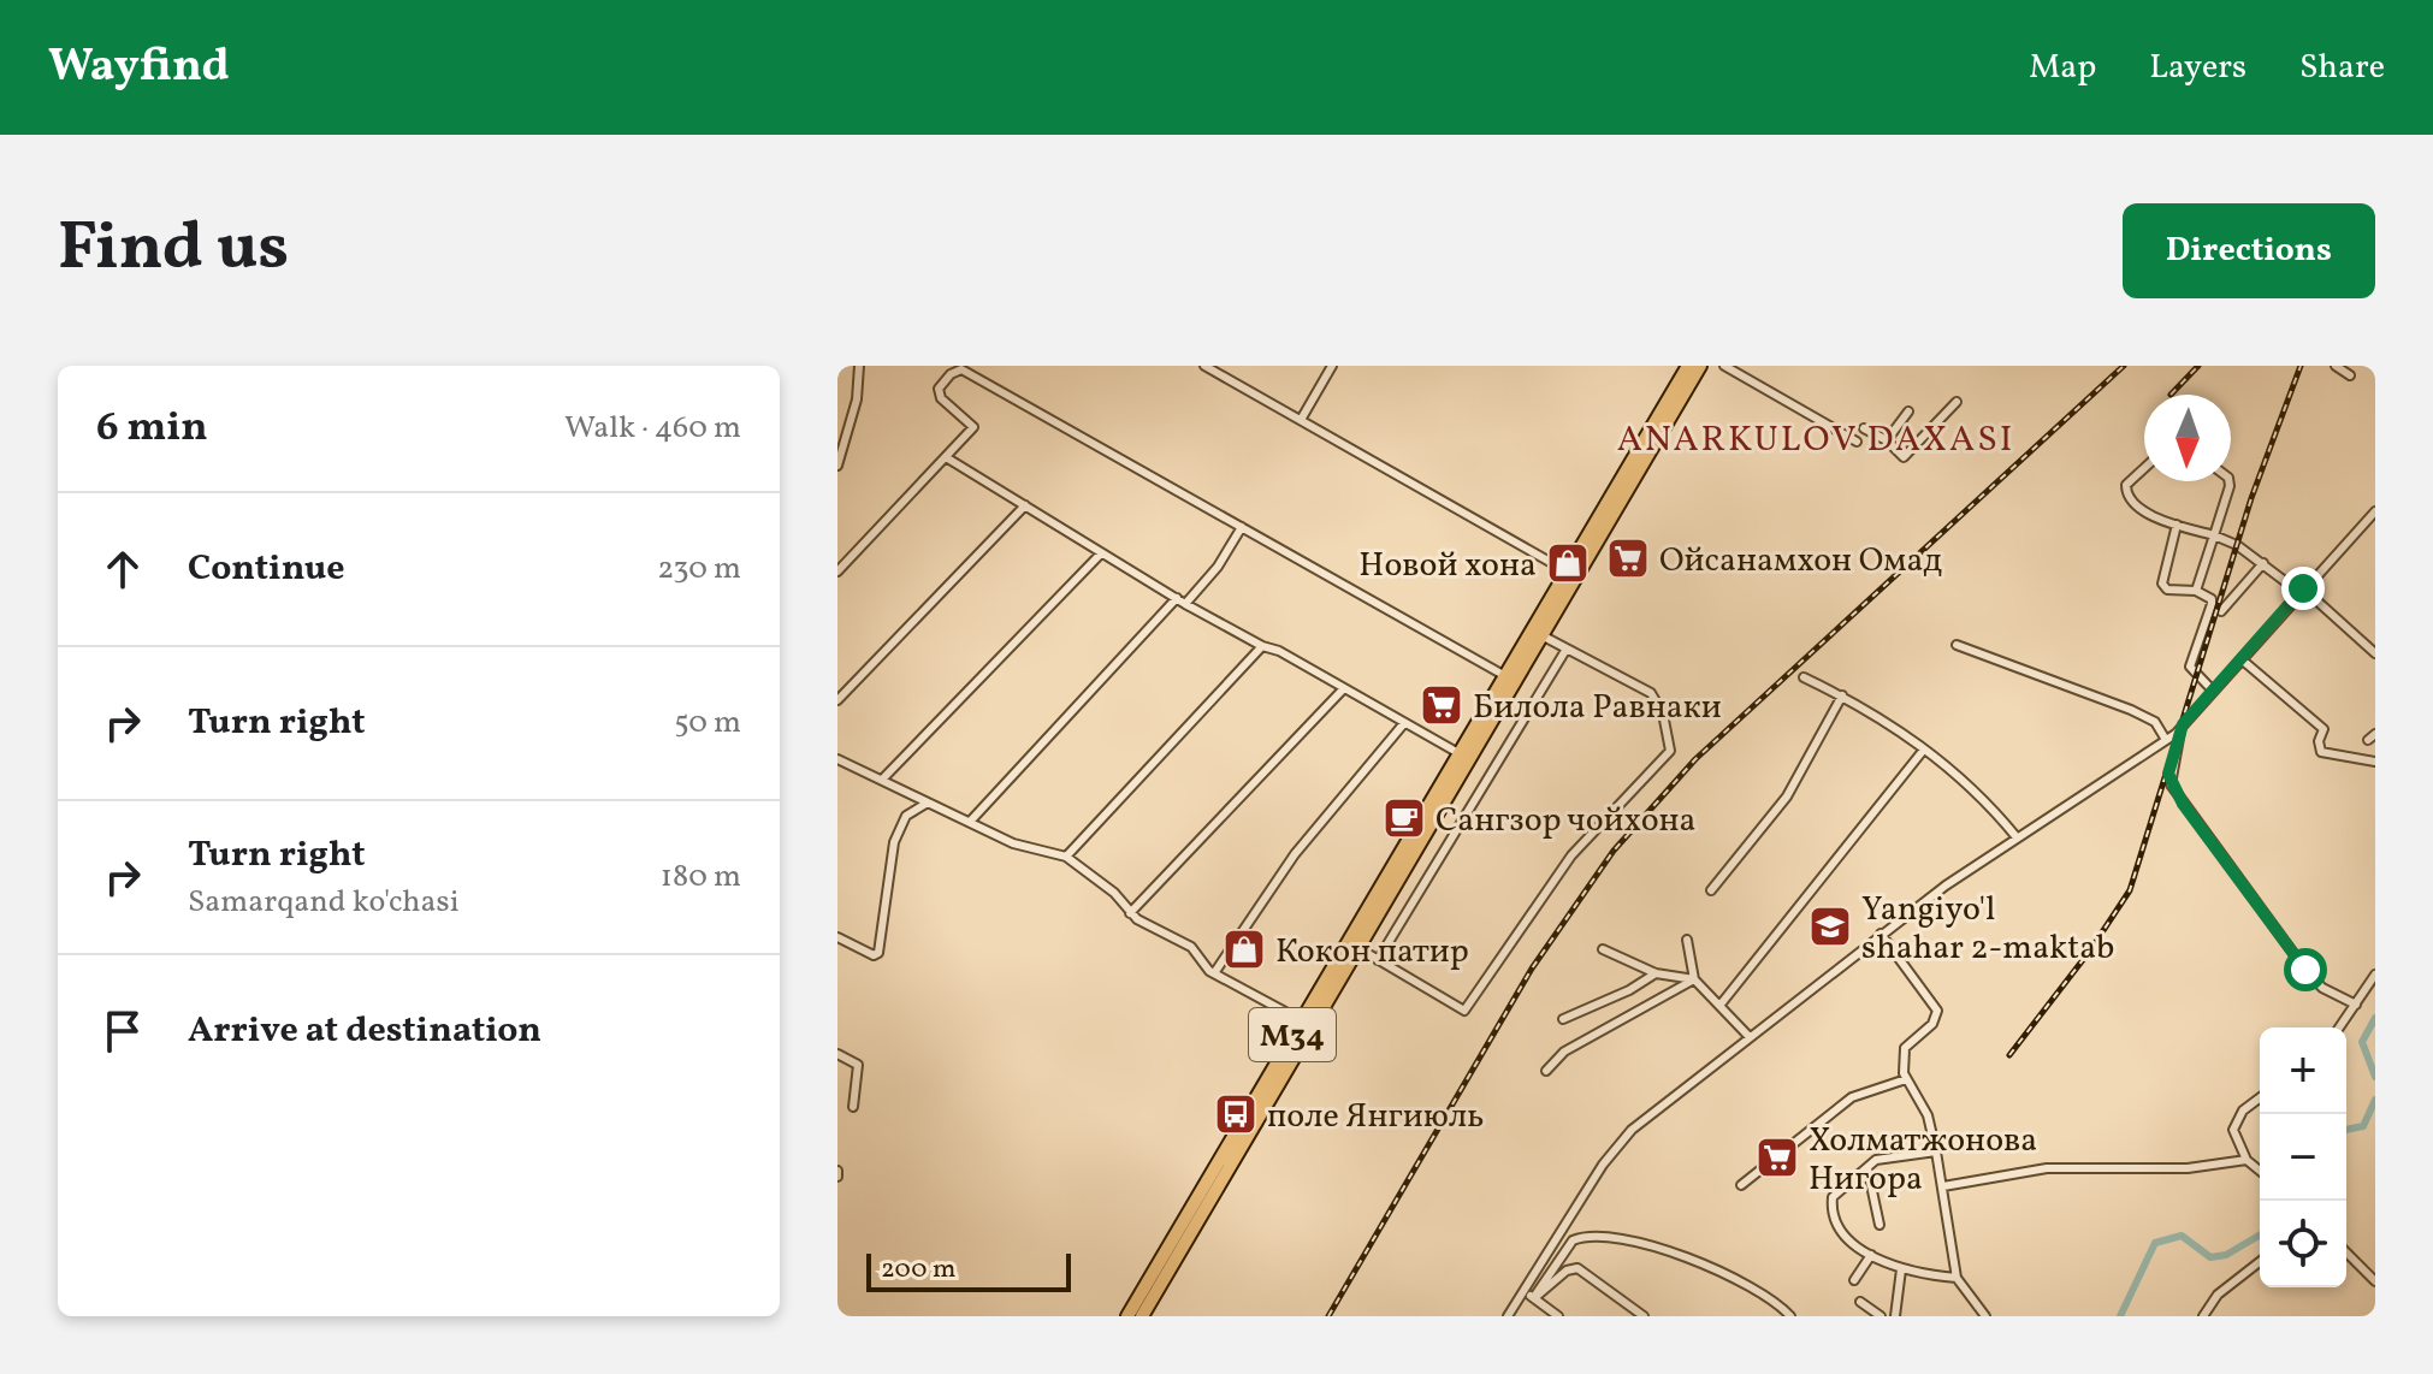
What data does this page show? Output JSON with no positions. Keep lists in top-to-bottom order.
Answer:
{
  "streets": {
    "main road": ["M34"]
  },
  "districts": ["ANARKULOV DAXASI"],
  "places": {
    "supermarket": ["Ойсанамхон Омад", "Билола Равнаки", "Холматжонова Нигора"],
    "shop": ["Новой хона", "Кокон патир"],
    "cafe": ["Сангзор чойхона"],
    "school or university": ["Yangiyo'l shahar 2-maktab"],
    "bus stop": ["поле Янгиюль"]
  },
  "scale_bar": "200 m",
  "north": "bottom",
  "page": {
    "header": "Wayfind",
    "nav": ["Map", "Layers", "Share"],
    "title": "Find us",
    "buttons": "Directions",
    "heading": ["6 min", "Walk · 460 m"],
    "list": [
      ["Continue", "230 m"],
      ["Turn right", "50 m"],
      ["Turn right", "Samarqand ko'chasi", "180 m"],
      "Arrive at destination"
    ],
    "map_buttons": ["+", "−"],
    "scale": "200 m"
  }
}
